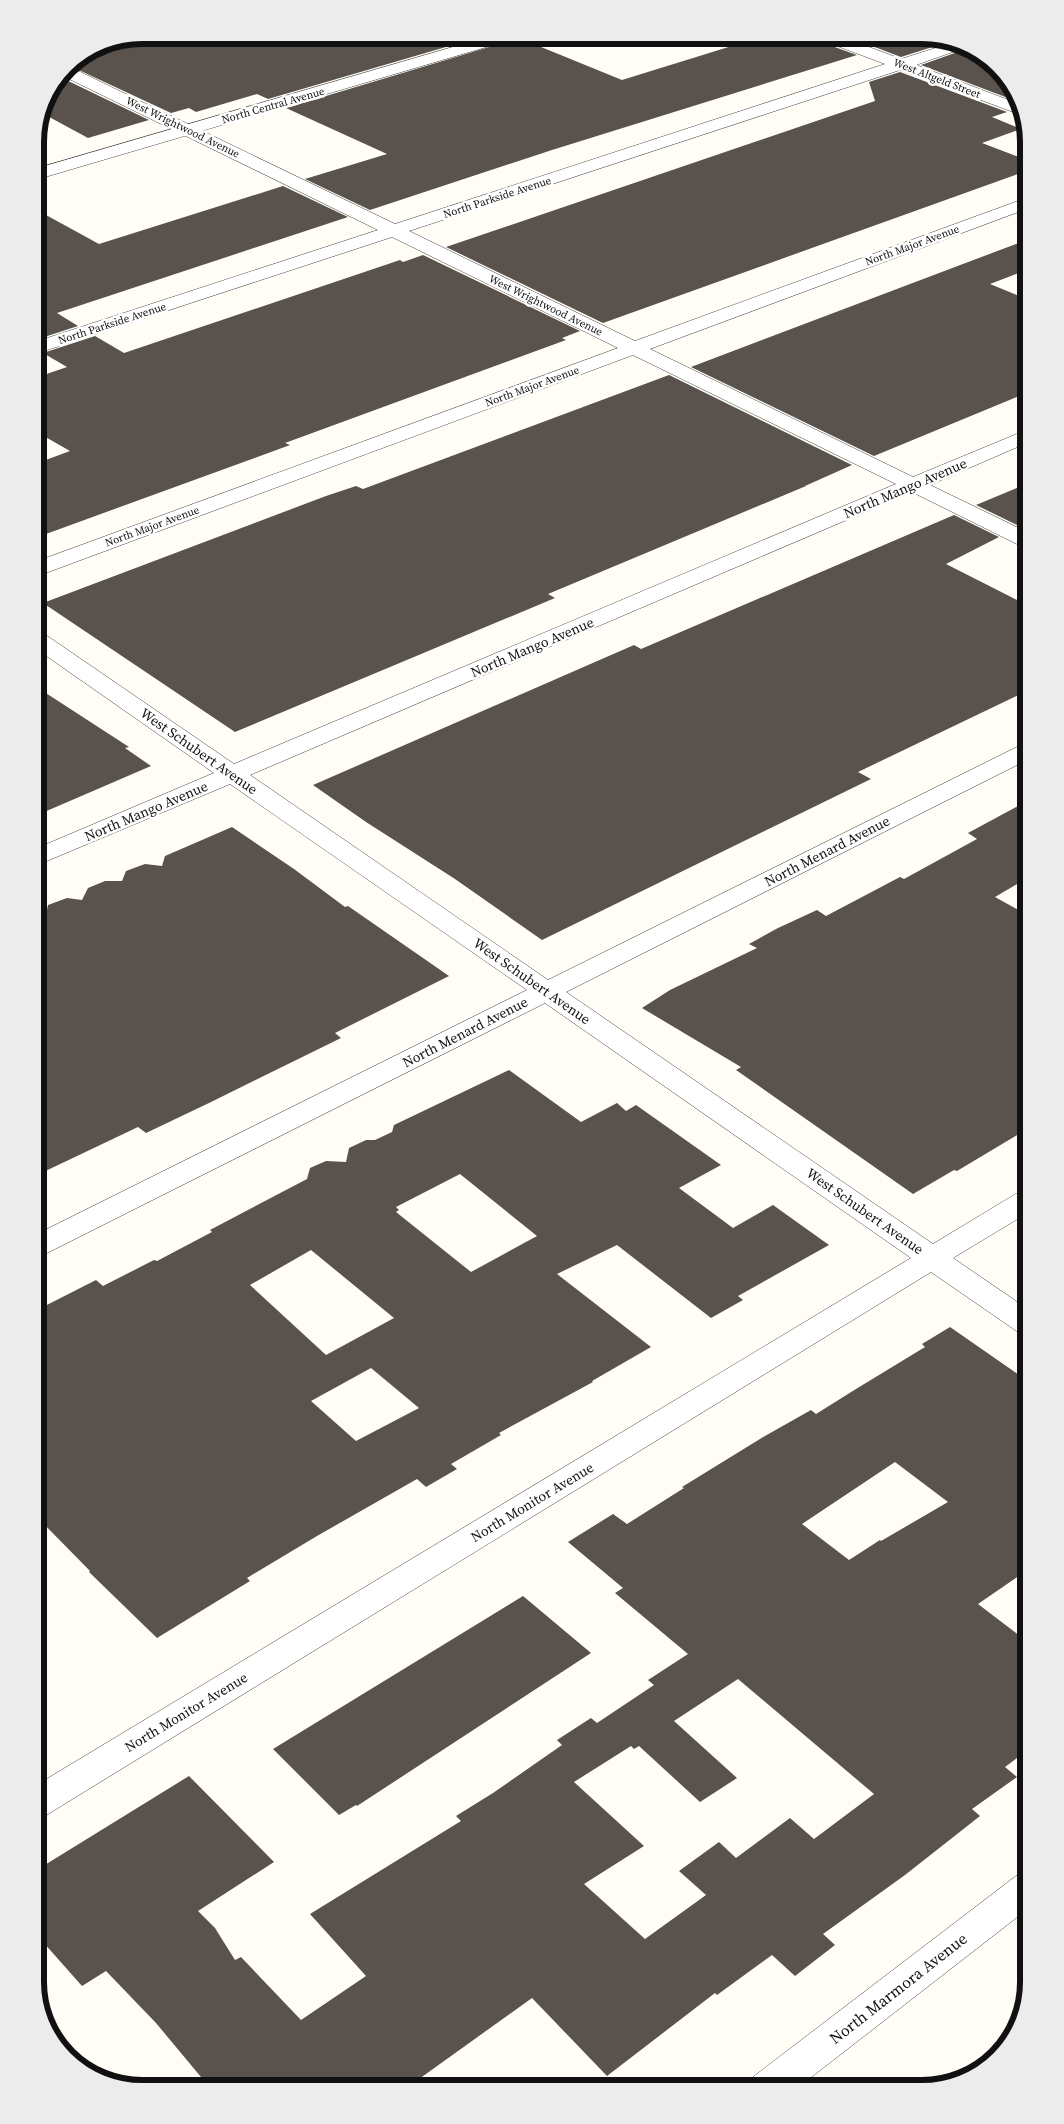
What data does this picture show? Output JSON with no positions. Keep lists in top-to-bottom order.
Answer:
{
  "streets": {
    "street": [
      "West Altgeld Street",
      "North Central Avenue",
      "West Wrightwood Avenue",
      "North Parkside Avenue",
      "North Major Avenue",
      "North Mango Avenue",
      "West Schubert Avenue",
      "North Menard Avenue",
      "North Monitor Avenue",
      "North Marmora Avenue"
    ]
  },
  "crossings": [
    ["West Altgeld Street", "North Parkside Avenue"],
    ["North Central Avenue", "West Wrightwood Avenue"],
    ["West Wrightwood Avenue", "North Parkside Avenue"],
    ["West Wrightwood Avenue", "North Major Avenue"],
    ["West Wrightwood Avenue", "North Mango Avenue"],
    ["North Mango Avenue", "West Schubert Avenue"],
    ["West Schubert Avenue", "North Menard Avenue"],
    ["West Schubert Avenue", "North Monitor Avenue"]
  ]
}
